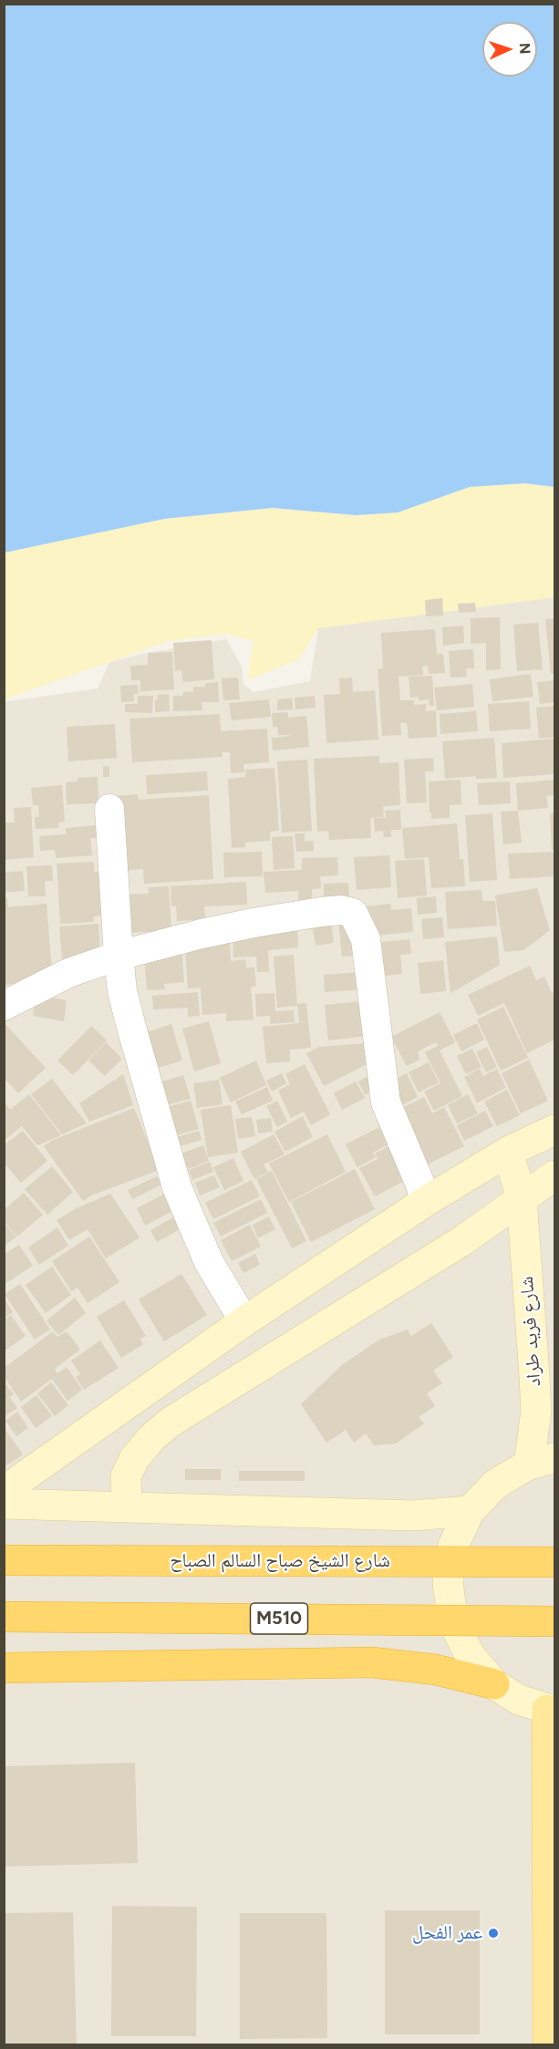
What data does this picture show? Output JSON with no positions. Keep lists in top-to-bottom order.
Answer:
{
  "streets": {
    "highway": ["شارع الشيخ صباح السالم الصباح", "M510"],
    "street": ["شارع فريد طراد"]
  },
  "places": ["عمر الفحل"],
  "north": "right"
}
